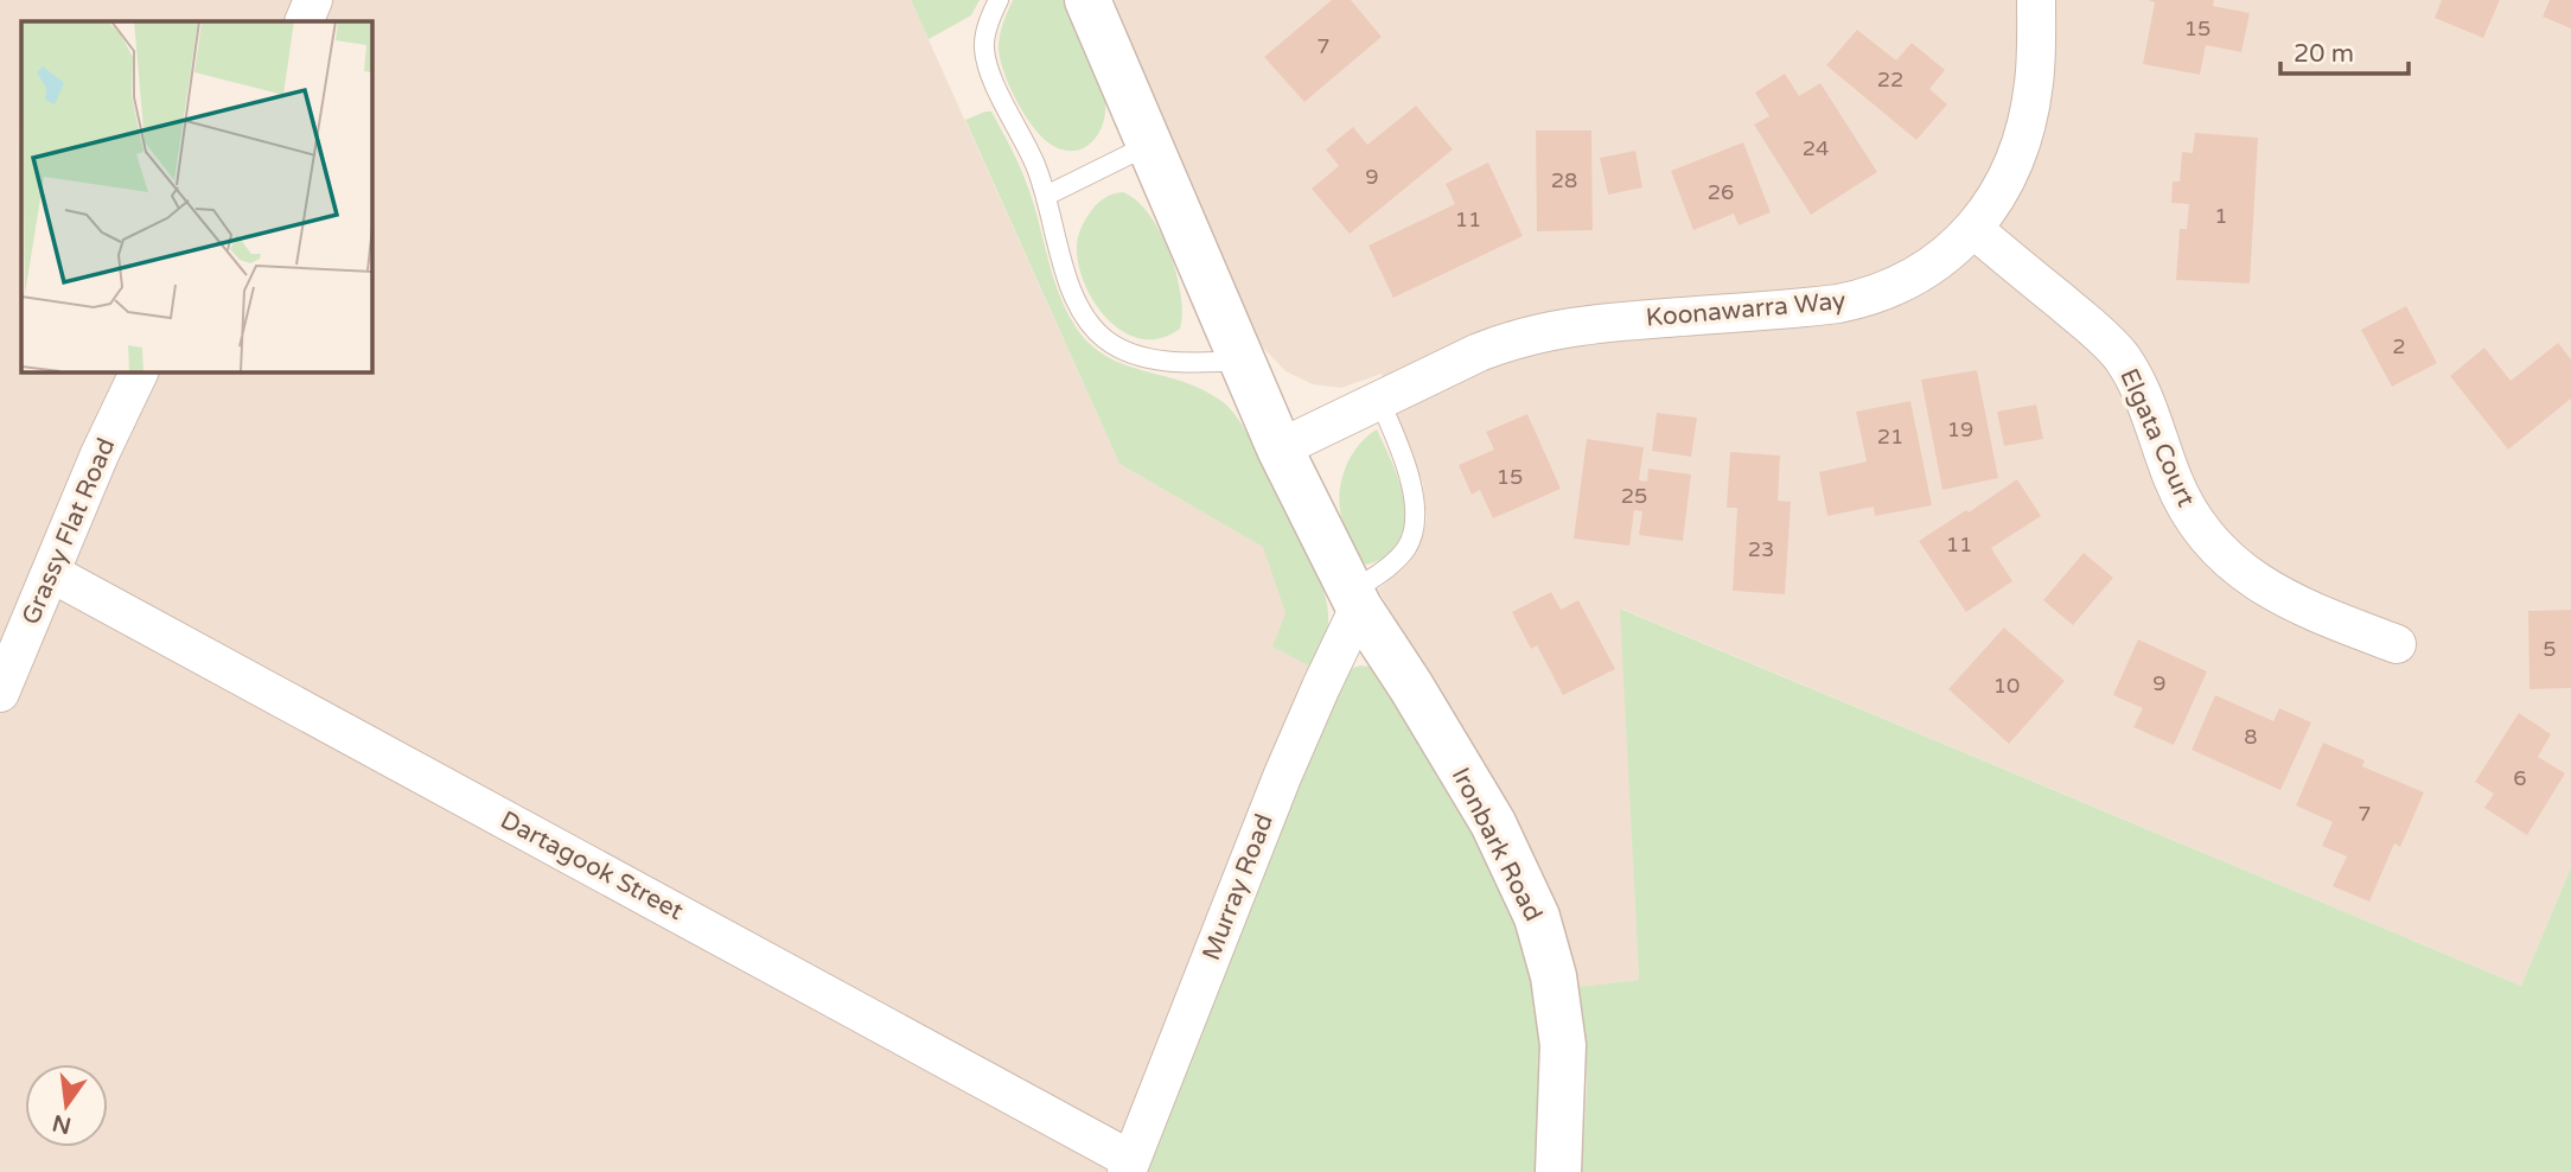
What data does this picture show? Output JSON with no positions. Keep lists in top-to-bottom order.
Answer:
{
  "streets": {
    "street": [
      "Koonawarra Way",
      "Elgata Court",
      "Grassy Flat Road",
      "Ironbark Road",
      "Dartagook Street",
      "Murray Road"
    ]
  },
  "crossings": [
    ["Koonawarra Way", "Elgata Court"],
    ["Koonawarra Way", "Ironbark Road"],
    ["Grassy Flat Road", "Dartagook Street"],
    ["Ironbark Road", "Murray Road"],
    ["Dartagook Street", "Murray Road"]
  ],
  "house_numbers": [
    "15",
    "7",
    "22",
    "24",
    "9",
    "28",
    "26",
    "1",
    "11",
    "2",
    "19",
    "21",
    "15",
    "25",
    "11",
    "23",
    "5",
    "9",
    "10",
    "8",
    "6",
    "7"
  ],
  "scale_bar": "20 m",
  "north": "bottom"
}
